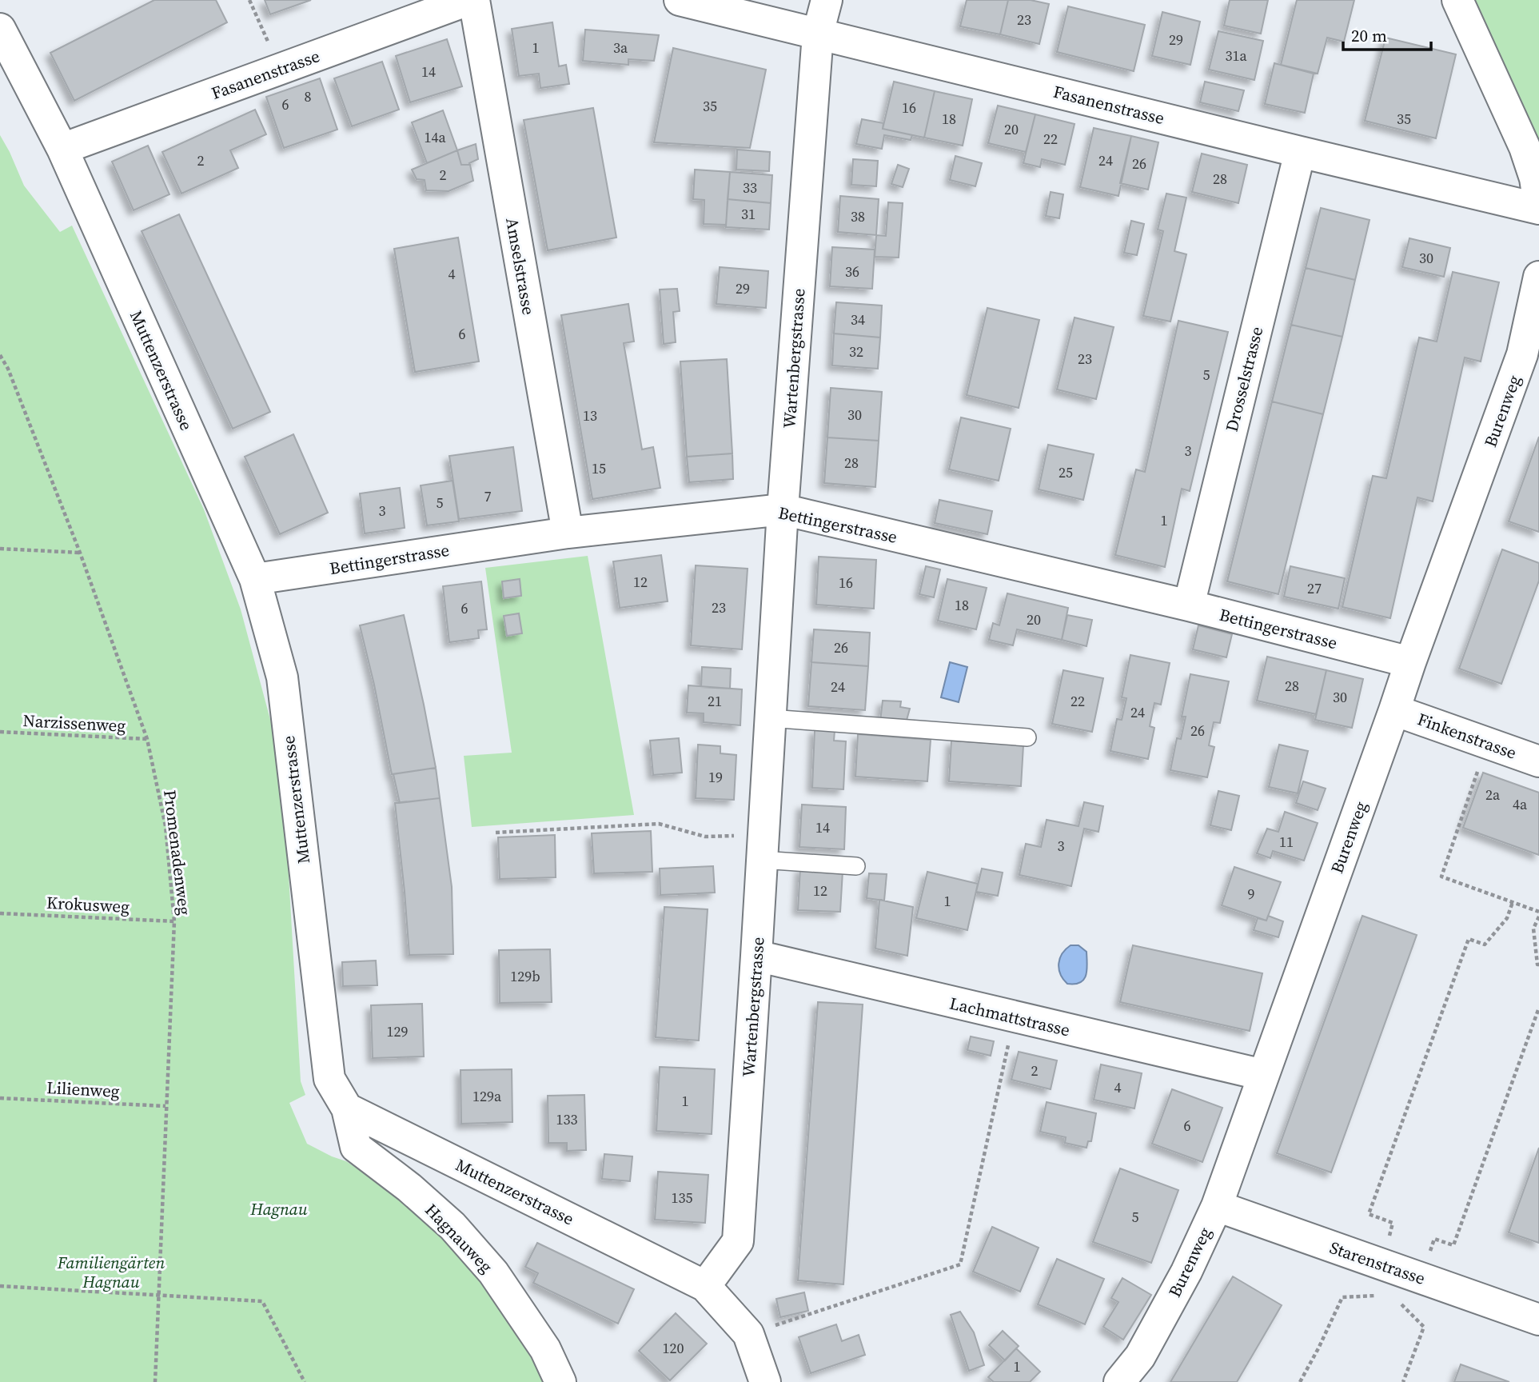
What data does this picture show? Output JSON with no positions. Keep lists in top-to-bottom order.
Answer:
{
  "streets": {
    "street": [
      "Fasanenstrasse",
      "Amselstrasse",
      "Wartenbergstrasse",
      "Muttenzerstrasse",
      "Drosselstrasse",
      "Burenweg",
      "Bettingerstrasse",
      "Finkenstrasse",
      "Lachmattstrasse",
      "Hagnauweg",
      "Starenstrasse"
    ],
    "path": [
      "Narzissenweg",
      "Promenadenweg",
      "Krokusweg",
      "Lilienweg"
    ]
  },
  "crossings": [
    ["Fasanenstrasse", "Wartenbergstrasse"],
    ["Fasanenstrasse", "Muttenzerstrasse"],
    ["Fasanenstrasse", "Drosselstrasse"],
    ["Amselstrasse", "Bettingerstrasse"],
    ["Wartenbergstrasse", "Muttenzerstrasse"],
    ["Wartenbergstrasse", "Bettingerstrasse"],
    ["Wartenbergstrasse", "Lachmattstrasse"],
    ["Muttenzerstrasse", "Bettingerstrasse"],
    ["Muttenzerstrasse", "Hagnauweg"],
    ["Drosselstrasse", "Bettingerstrasse"],
    ["Burenweg", "Bettingerstrasse"],
    ["Burenweg", "Finkenstrasse"],
    ["Burenweg", "Lachmattstrasse"],
    ["Burenweg", "Starenstrasse"],
    ["Narzissenweg", "Promenadenweg"],
    ["Promenadenweg", "Krokusweg"],
    ["Promenadenweg", "Lilienweg"]
  ],
  "parks": ["Hagnau", "Familiengärten Hagnau"],
  "house_numbers": [
    "23",
    "29",
    "1",
    "3a",
    "31a",
    "14",
    "8",
    "6",
    "35",
    "16",
    "18",
    "35",
    "20",
    "14a",
    "22",
    "2",
    "24",
    "26",
    "2",
    "28",
    "33",
    "31",
    "38",
    "30",
    "36",
    "4",
    "29",
    "34",
    "6",
    "32",
    "23",
    "5",
    "30",
    "13",
    "3",
    "28",
    "15",
    "25",
    "7",
    "5",
    "3",
    "1",
    "12",
    "16",
    "27",
    "18",
    "23",
    "6",
    "20",
    "26",
    "28",
    "24",
    "30",
    "21",
    "22",
    "24",
    "26",
    "19",
    "2a",
    "4a",
    "14",
    "11",
    "3",
    "12",
    "9",
    "1",
    "129b",
    "129",
    "2",
    "4",
    "129a",
    "1",
    "133",
    "6",
    "135",
    "5",
    "120",
    "1"
  ],
  "scale_bar": "20 m"
}
